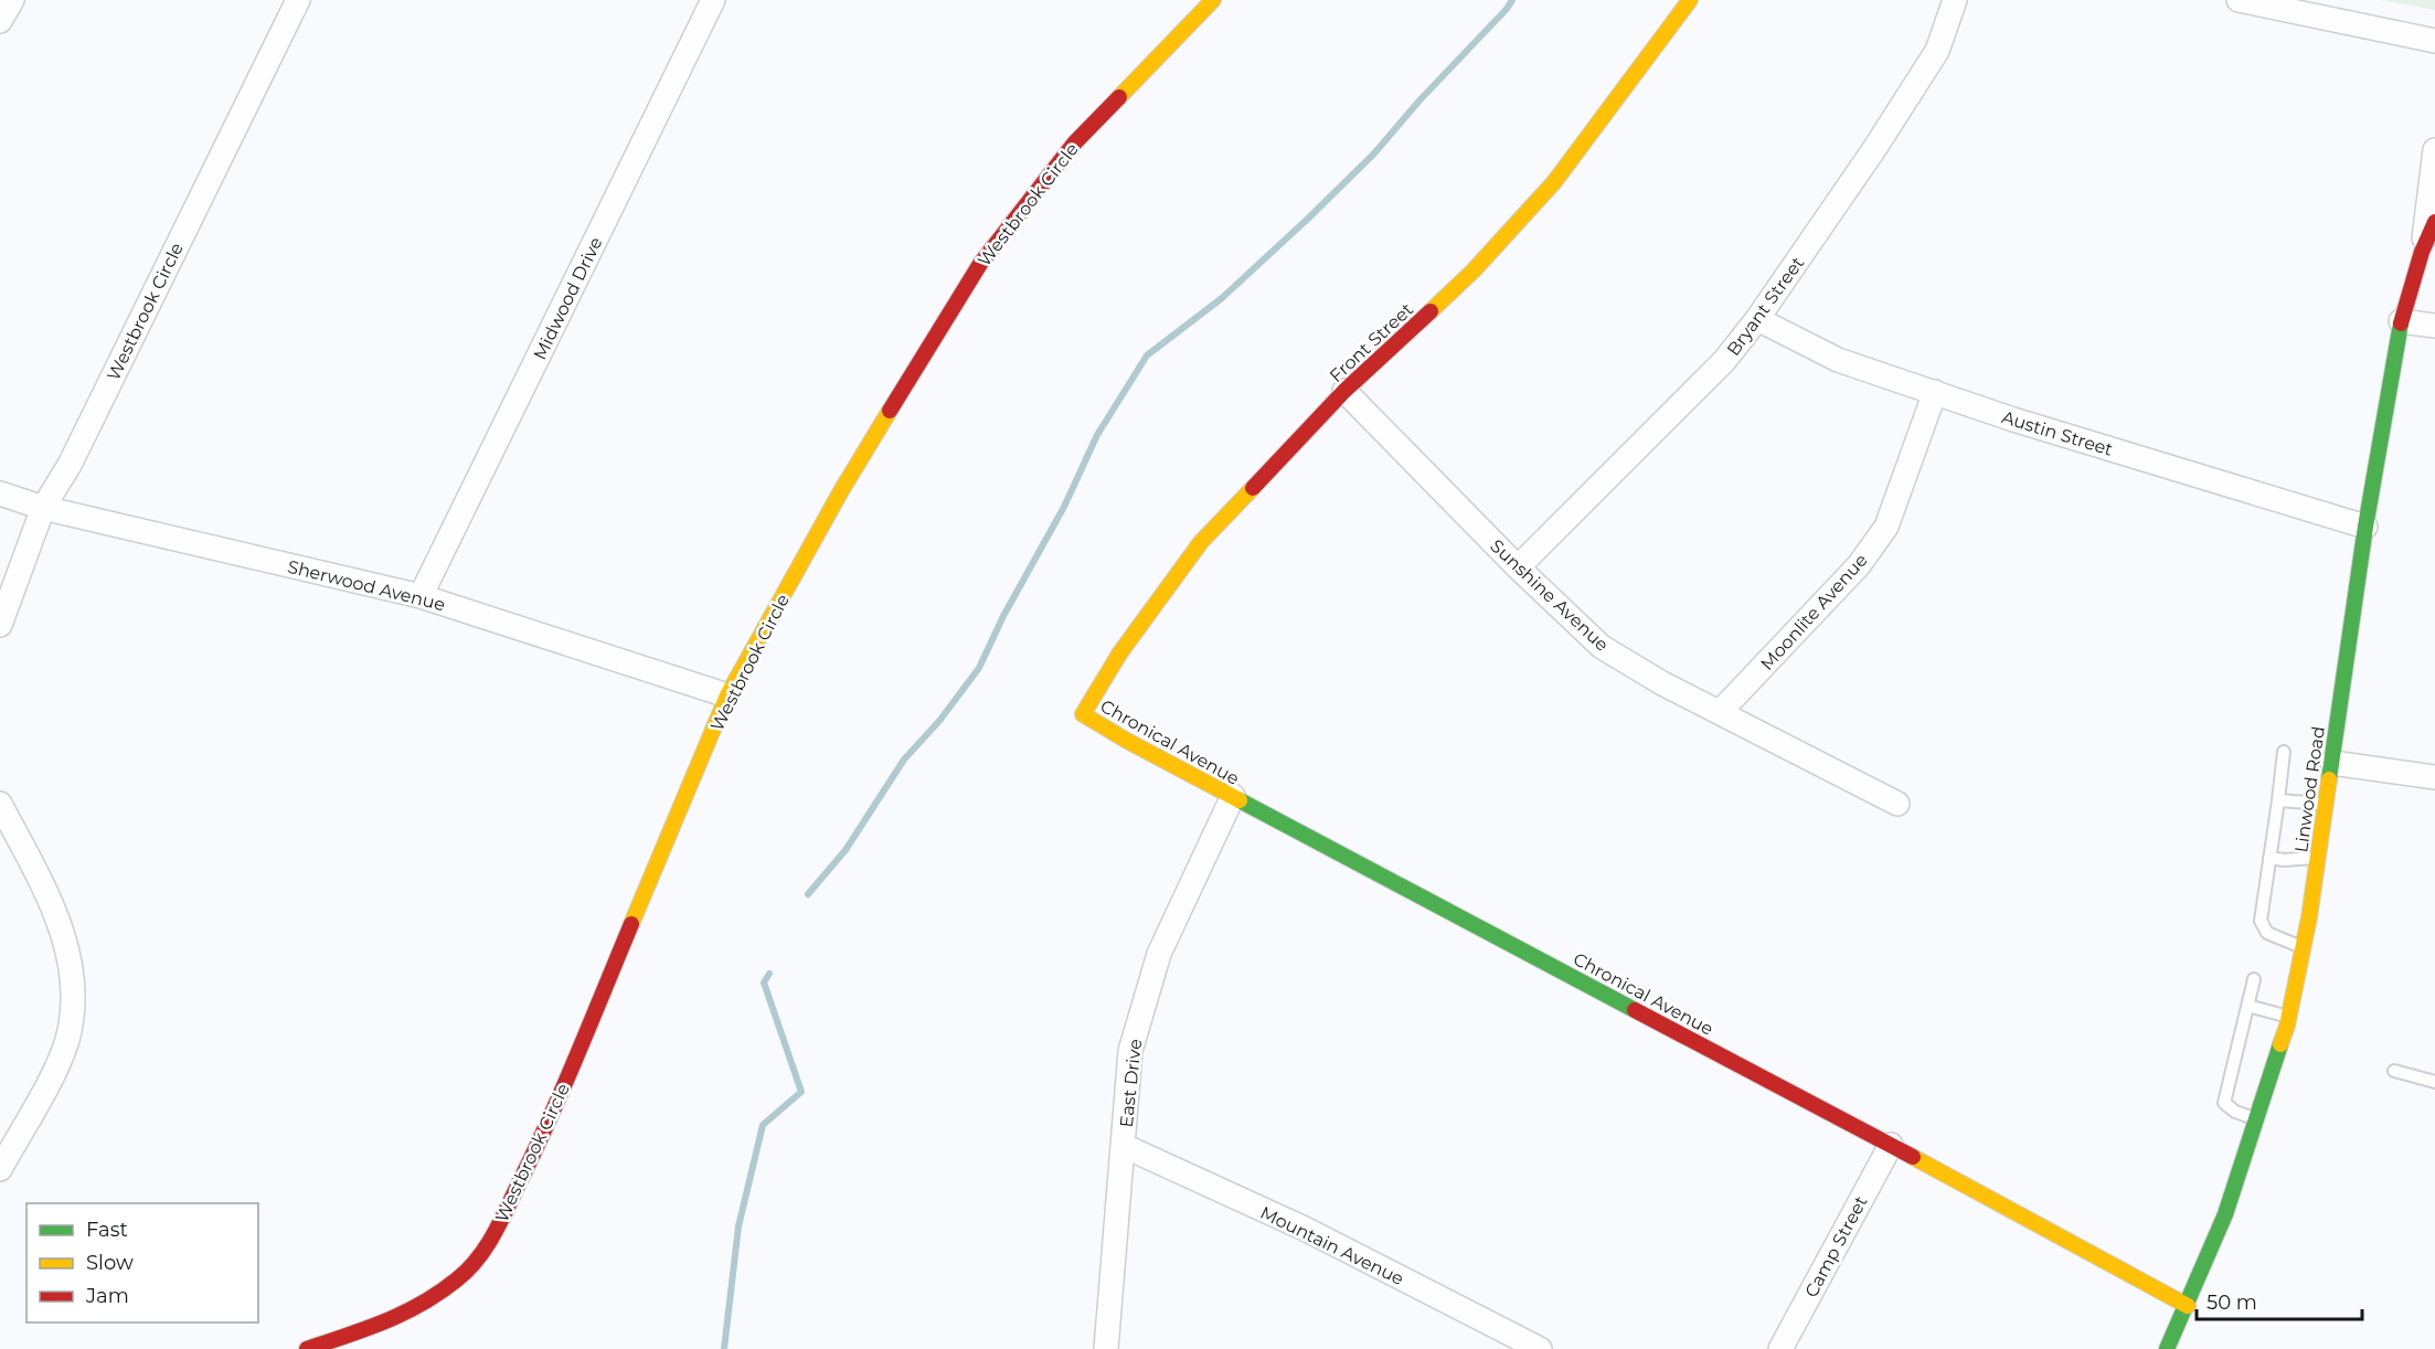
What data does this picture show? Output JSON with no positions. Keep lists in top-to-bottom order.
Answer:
{
  "streets": {
    "street": [
      "Westbrook Circle",
      "Midwood Drive",
      "Bryant Street",
      "Front Street",
      "Austin Street",
      "Sherwood Avenue",
      "Sunshine Avenue",
      "Moonlite Avenue",
      "Chronical Avenue",
      "Linwood Road",
      "East Drive",
      "Mountain Avenue",
      "Camp Street"
    ]
  },
  "crossings": [
    ["Westbrook Circle", "Sherwood Avenue"],
    ["Midwood Drive", "Sherwood Avenue"],
    ["Bryant Street", "Austin Street"],
    ["Bryant Street", "Sunshine Avenue"],
    ["Front Street", "Sunshine Avenue"],
    ["Front Street", "Chronical Avenue"],
    ["Austin Street", "Moonlite Avenue"],
    ["Austin Street", "Linwood Road"],
    ["Sunshine Avenue", "Moonlite Avenue"],
    ["Chronical Avenue", "Linwood Road"],
    ["Chronical Avenue", "East Drive"],
    ["Chronical Avenue", "Camp Street"],
    ["East Drive", "Mountain Avenue"]
  ],
  "legend": ["Fast", "Slow", "Jam"],
  "scale_bar": "50 m"
}
